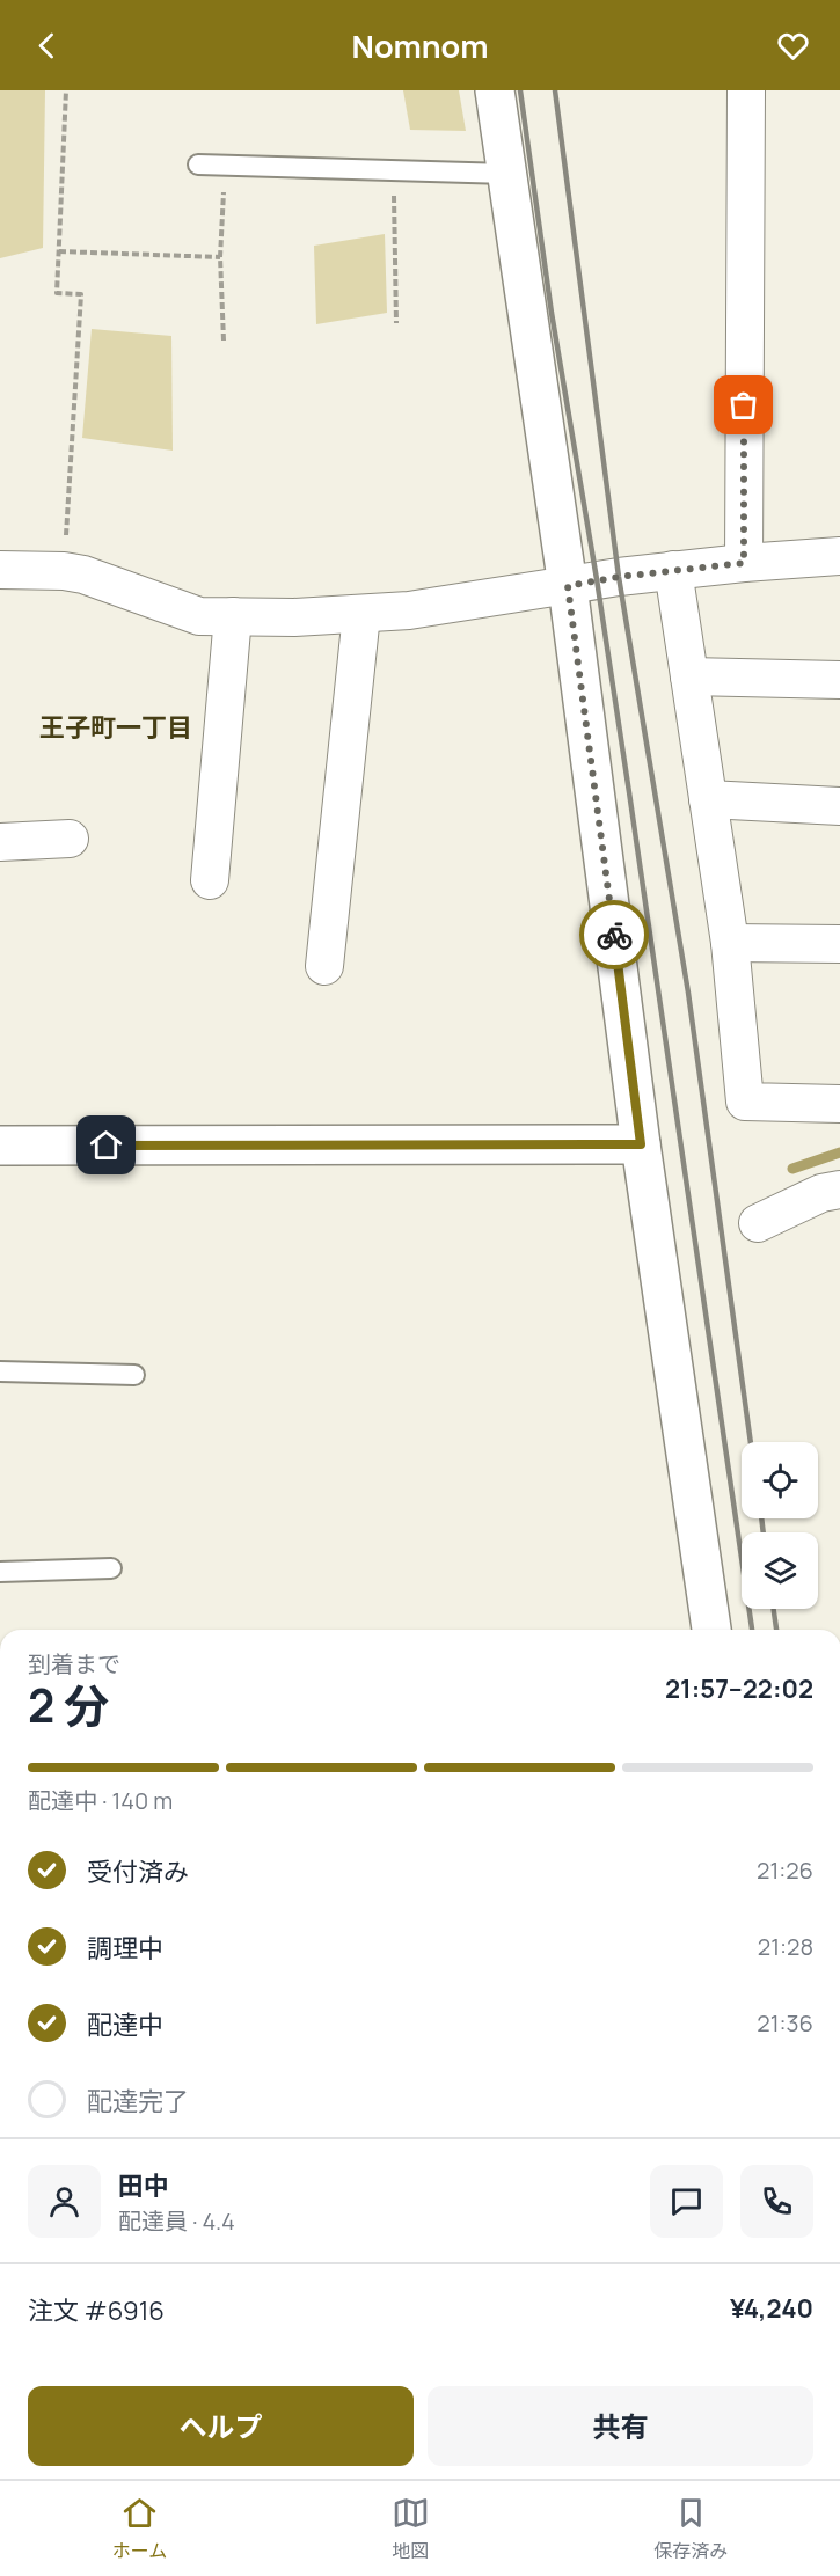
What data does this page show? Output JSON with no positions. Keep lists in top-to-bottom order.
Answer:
{
  "districts": ["王子町一丁目"],
  "page": {
    "header": "Nomnom",
    "heading": ["2 分", "到着まで", "21:57–22:02"],
    "panel": [
      "田中",
      "配達員 · 4.4",
      "注文 #6916",
      "¥4,240"
    ],
    "bar": "配達中 · 140 m",
    "list": [
      ["受付済み", "21:26"],
      ["調理中", "21:28"],
      ["配達中", "21:36"],
      "配達完了"
    ],
    "buttons": ["ヘルプ", "共有"],
    "tabs": ["ホーム", "地図", "保存済み"]
  }
}
